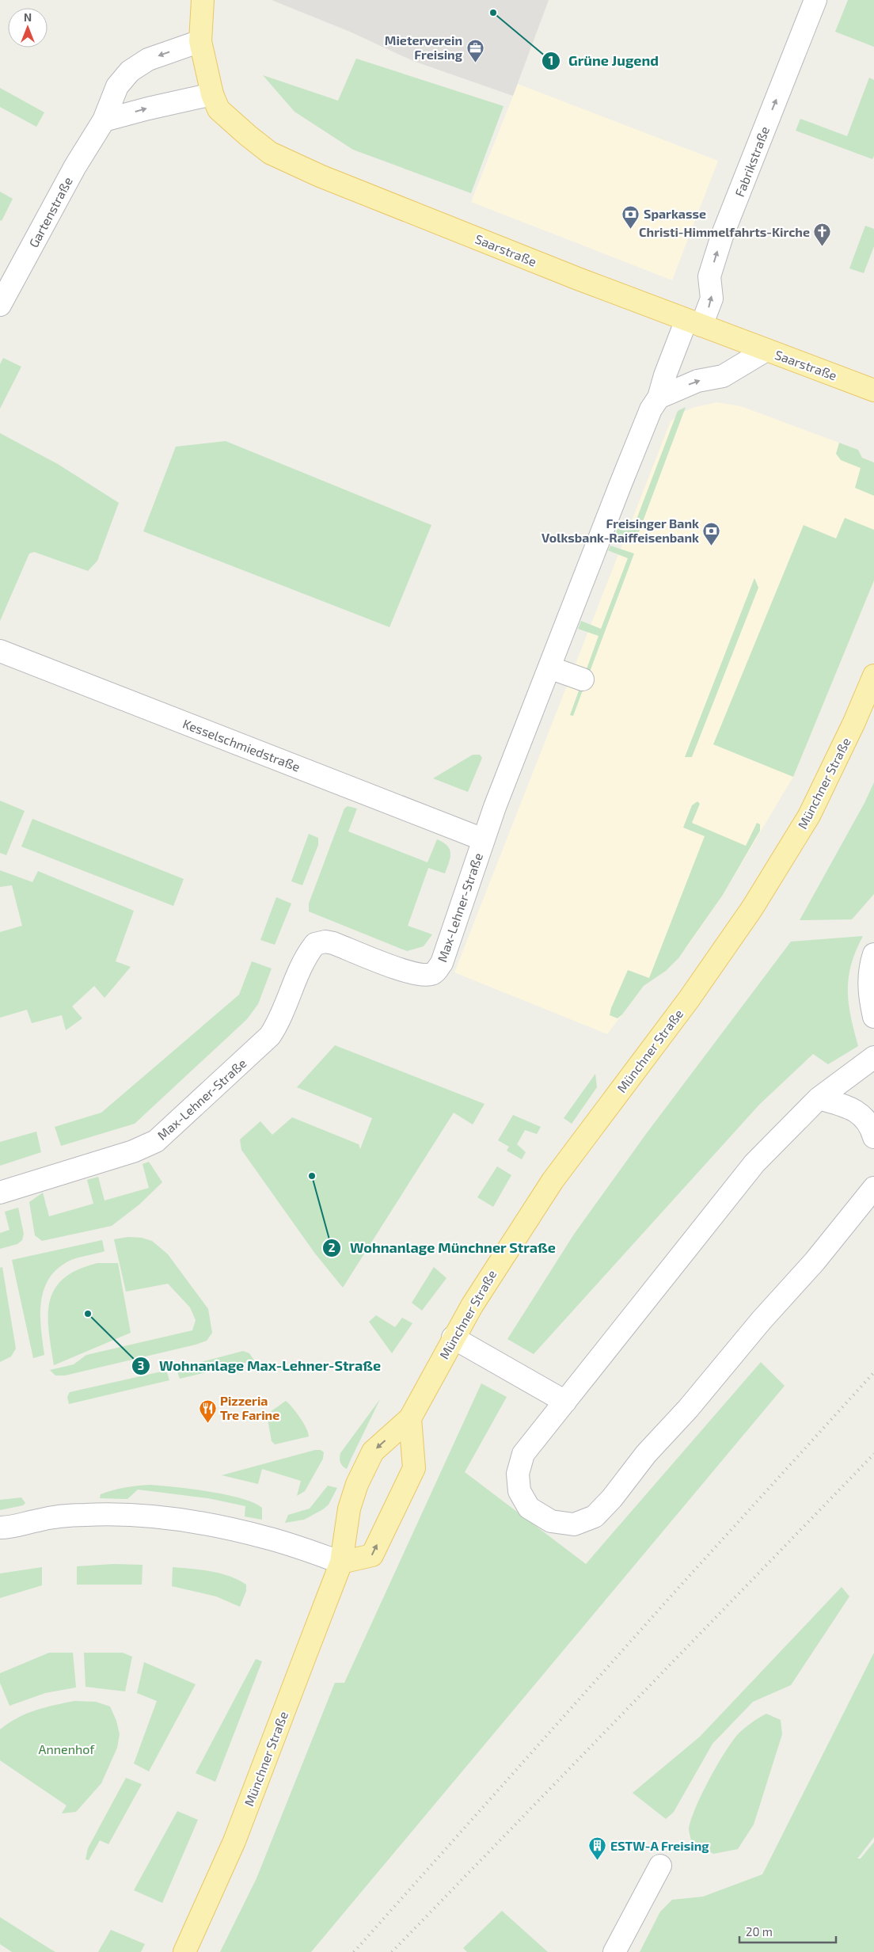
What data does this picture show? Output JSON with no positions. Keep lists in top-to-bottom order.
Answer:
{
  "streets": {
    "main road": ["Saarstraße", "Münchner Straße"],
    "street": [
      "Fabrikstraße",
      "Gartenstraße",
      "Kesselschmiedstraße",
      "Max-Lehner-Straße"
    ]
  },
  "crossings": [
    ["Fabrikstraße", "Saarstraße"],
    ["Fabrikstraße", "Max-Lehner-Straße"],
    ["Gartenstraße", "Saarstraße"],
    ["Saarstraße", "Max-Lehner-Straße"],
    ["Kesselschmiedstraße", "Max-Lehner-Straße"]
  ],
  "one_way": ["Fabrikstraße"],
  "parks": ["Annenhof"],
  "places": {
    "other": ["Grüne Jugend", "Wohnanlage Münchner Straße", "Wohnanlage Max-Lehner-Straße"],
    "office": ["Mieterverein Freising"],
    "bank": ["Sparkasse", "Freisinger Bank Volksbank-Raiffeisenbank"],
    "church": ["Christi-Himmelfahrts-Kirche"],
    "restaurant": ["Pizzeria Tre Farine"],
    "building": ["ESTW-A Freising"]
  },
  "scale_bar": "20 m",
  "north": "top"
}
